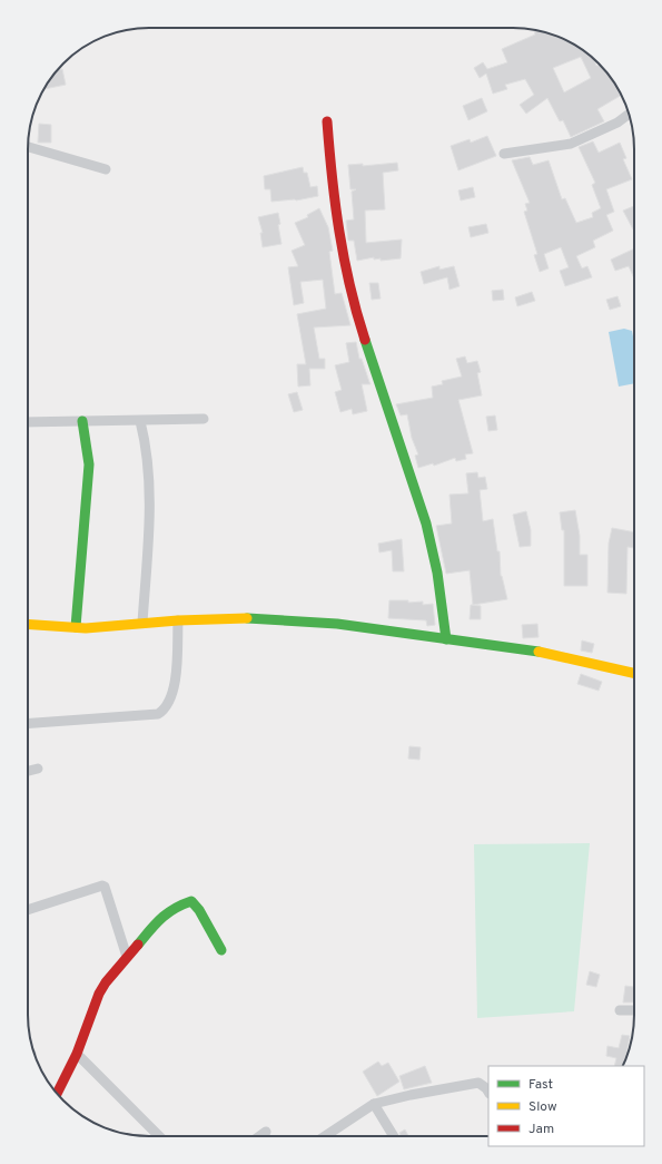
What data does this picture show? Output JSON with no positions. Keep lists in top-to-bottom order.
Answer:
{
  "legend": ["Fast", "Slow", "Jam"]
}
